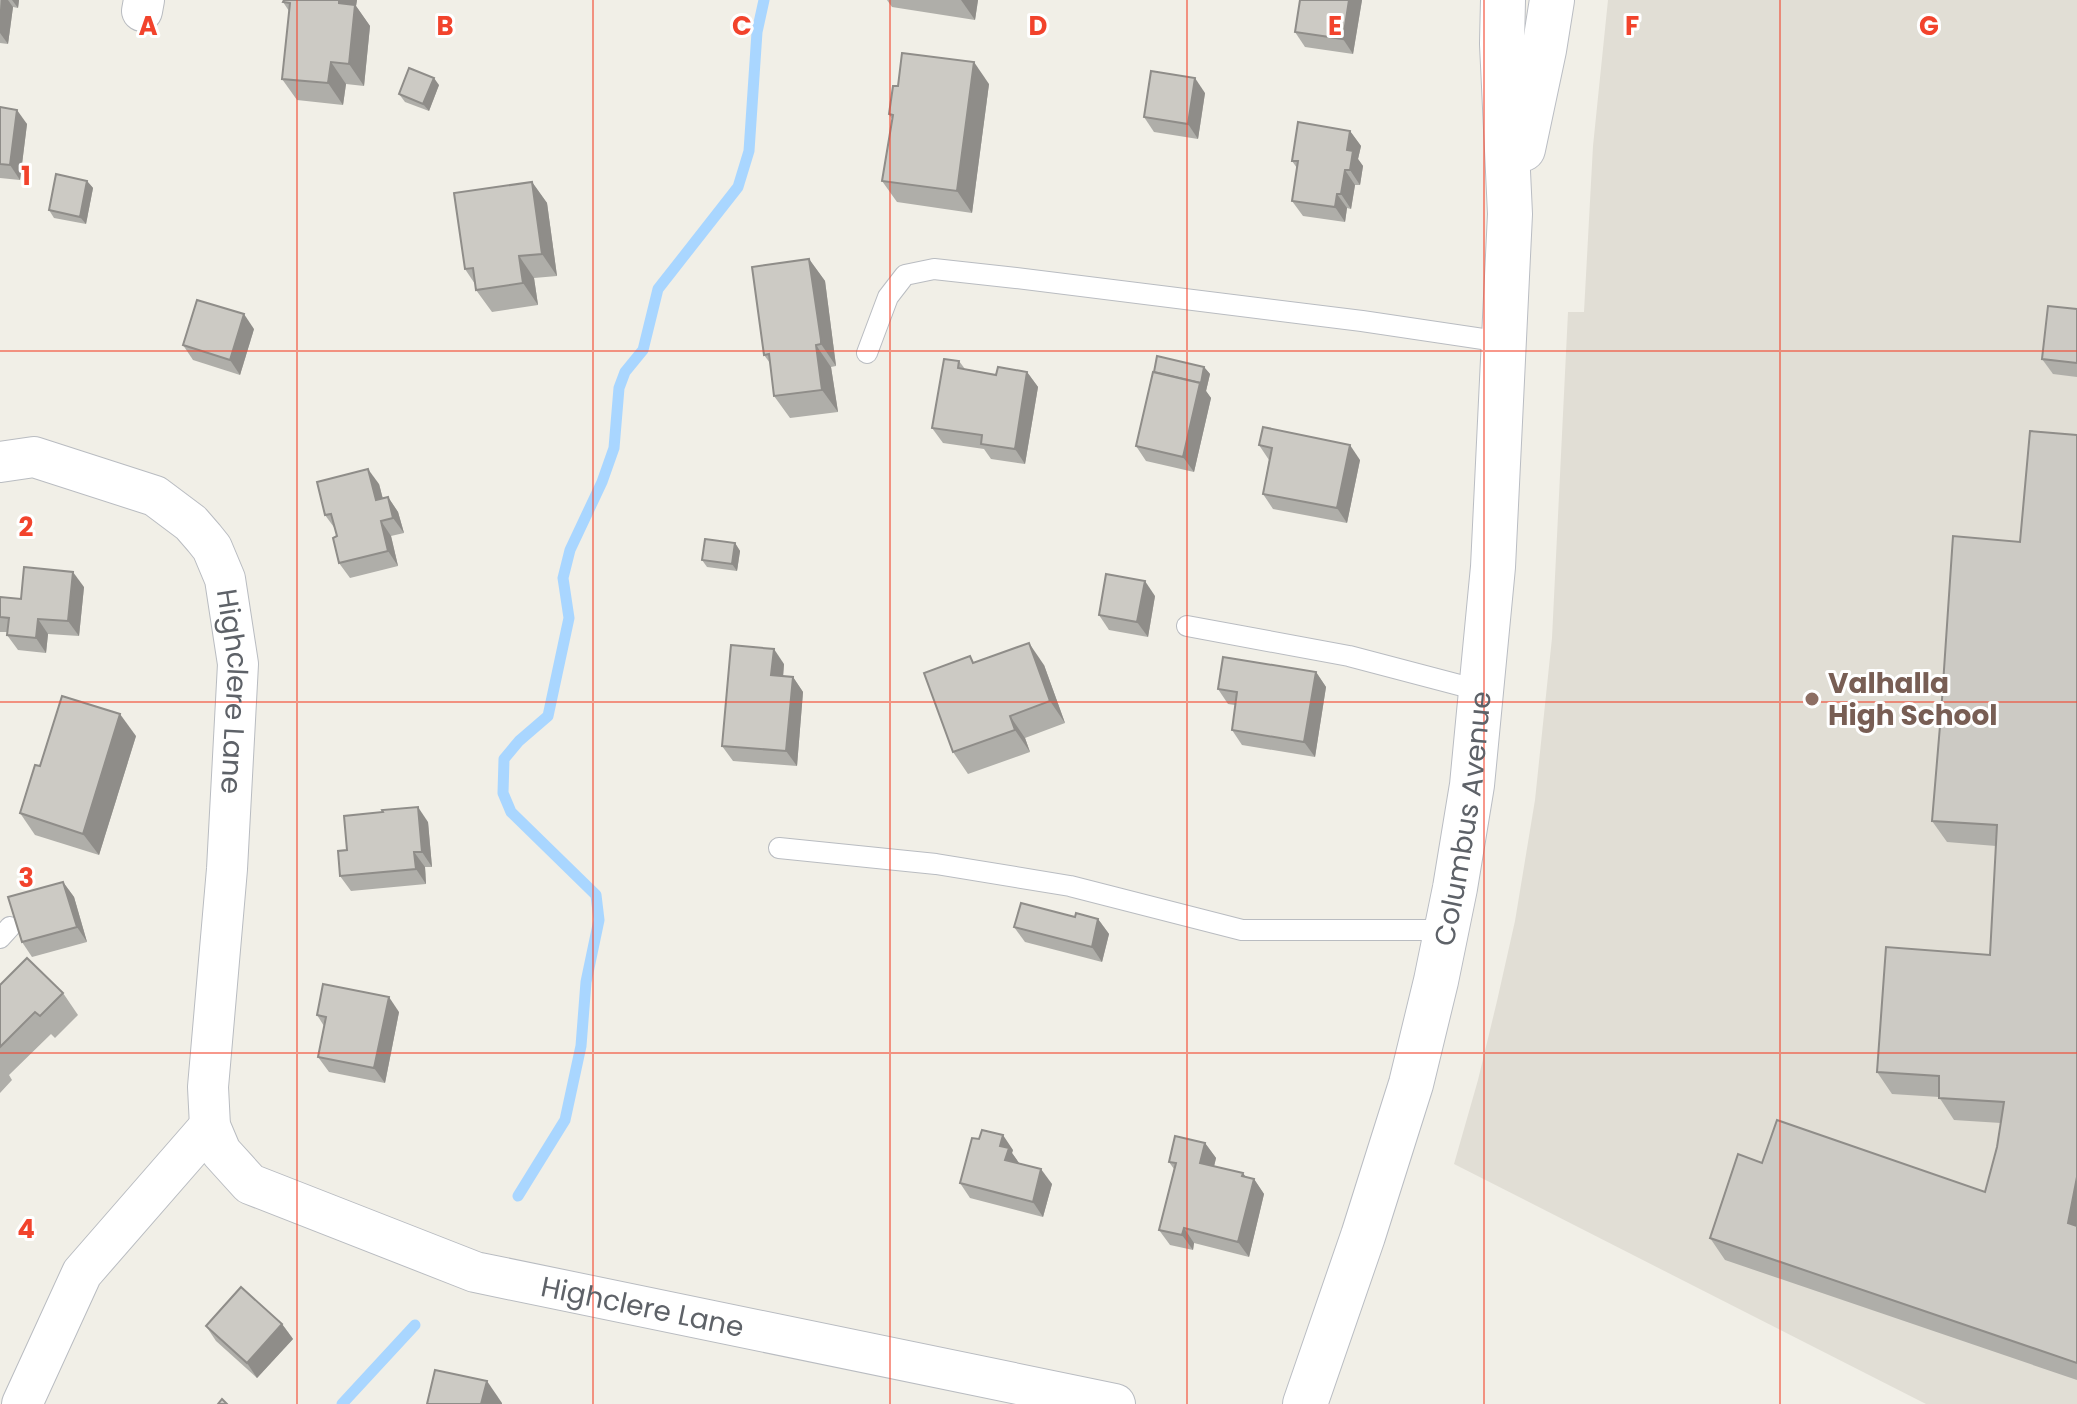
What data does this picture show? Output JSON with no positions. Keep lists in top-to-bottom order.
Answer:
{
  "streets": {
    "street": ["Highclere Lane", "Columbus Avenue"]
  },
  "places": ["Valhalla High School"],
  "grid": {
    "columns": [
      "A",
      "B",
      "C",
      "D",
      "E",
      "F",
      "G"
    ],
    "rows": [
      "1",
      "2",
      "3",
      "4"
    ]
  }
}
